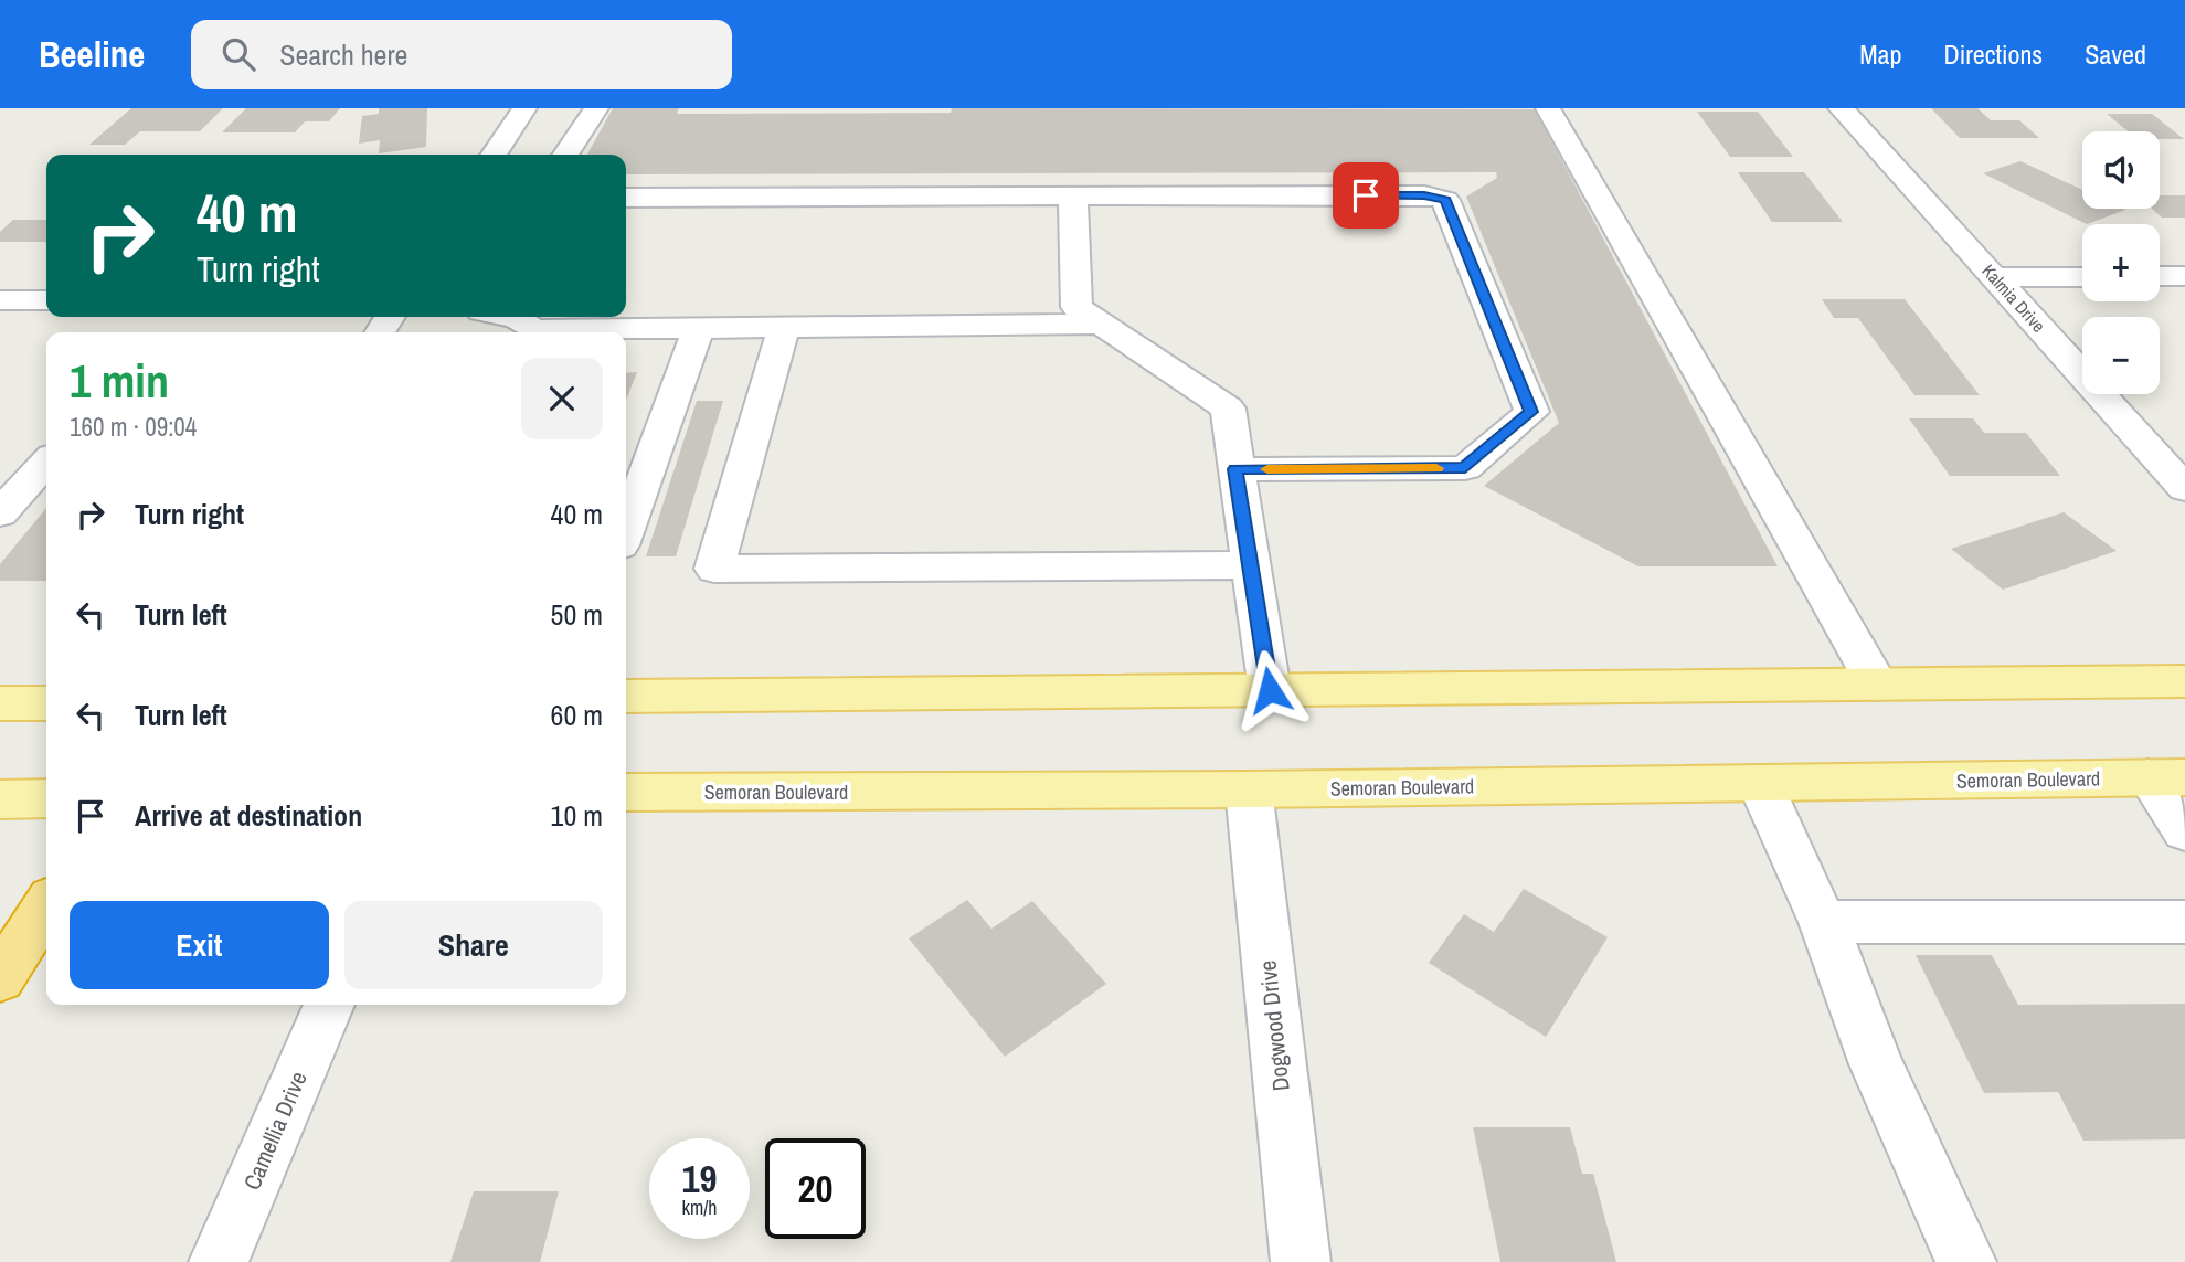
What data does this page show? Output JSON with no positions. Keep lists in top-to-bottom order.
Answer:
{
  "streets": {
    "main road": ["Semoran Boulevard"],
    "street": ["Kalmia Drive", "Dogwood Drive", "Camellia Drive"]
  },
  "crossings": [
    ["Semoran Boulevard", "Dogwood Drive"]
  ],
  "page": {
    "header": "Beeline",
    "search": "Search here",
    "nav": ["Map", "Directions", "Saved"],
    "map_buttons": ["+", "−"],
    "turn": ["40 m", "Turn right"],
    "heading": ["1 min", "160 m · 09:04"],
    "list": [
      {
        "name": "Turn right",
        "value": "40 m"
      },
      {
        "name": "Turn left",
        "value": "50 m"
      },
      {
        "name": "Turn left",
        "value": "60 m"
      },
      {
        "name": "Arrive at destination",
        "value": "10 m"
      }
    ],
    "buttons": ["Exit", "Share"],
    "speed": "19 km/h",
    "limit": "20"
  }
}
